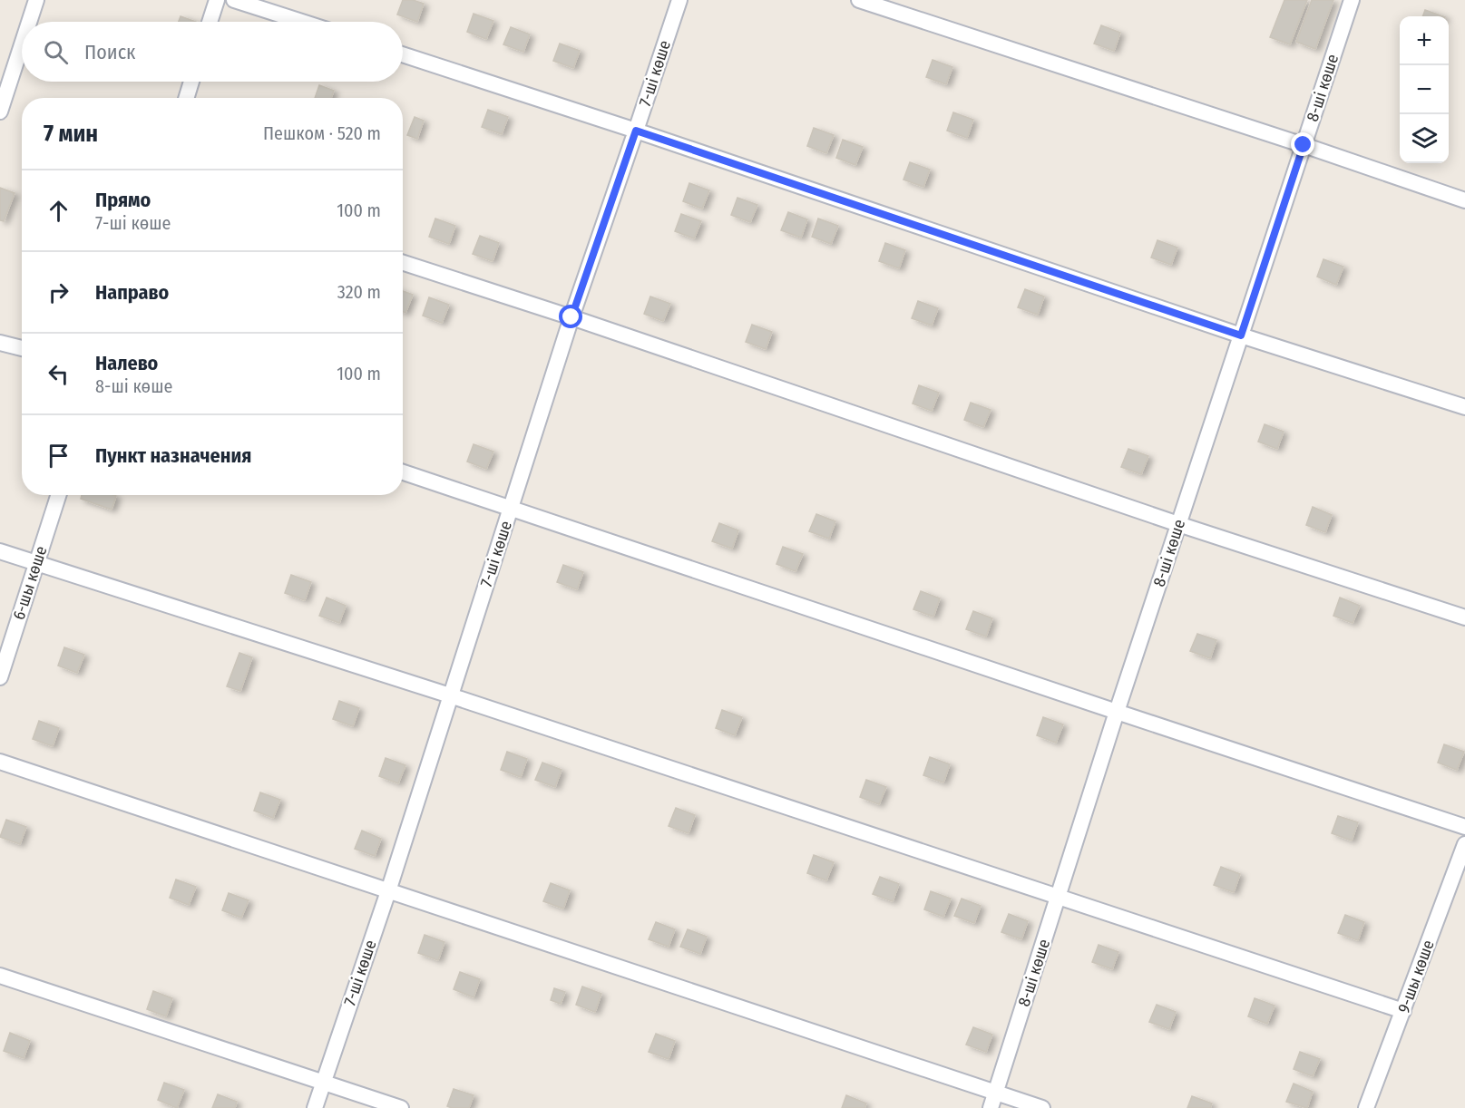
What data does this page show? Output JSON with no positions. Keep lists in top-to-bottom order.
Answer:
{
  "streets": {
    "lane": [
      "7-ші көше",
      "8-ші көше",
      "6-шы көше",
      "9-шы көше"
    ]
  },
  "page": {
    "map_buttons": ["+", "−"],
    "search": "Поиск",
    "heading": ["7 мин", "Пешком · 520 m"],
    "list": [
      ["Прямо", "7-ші көше", "100 m"],
      ["Направо", "320 m"],
      ["Налево", "8-ші көше", "100 m"],
      "Пункт назначения"
    ]
  }
}
